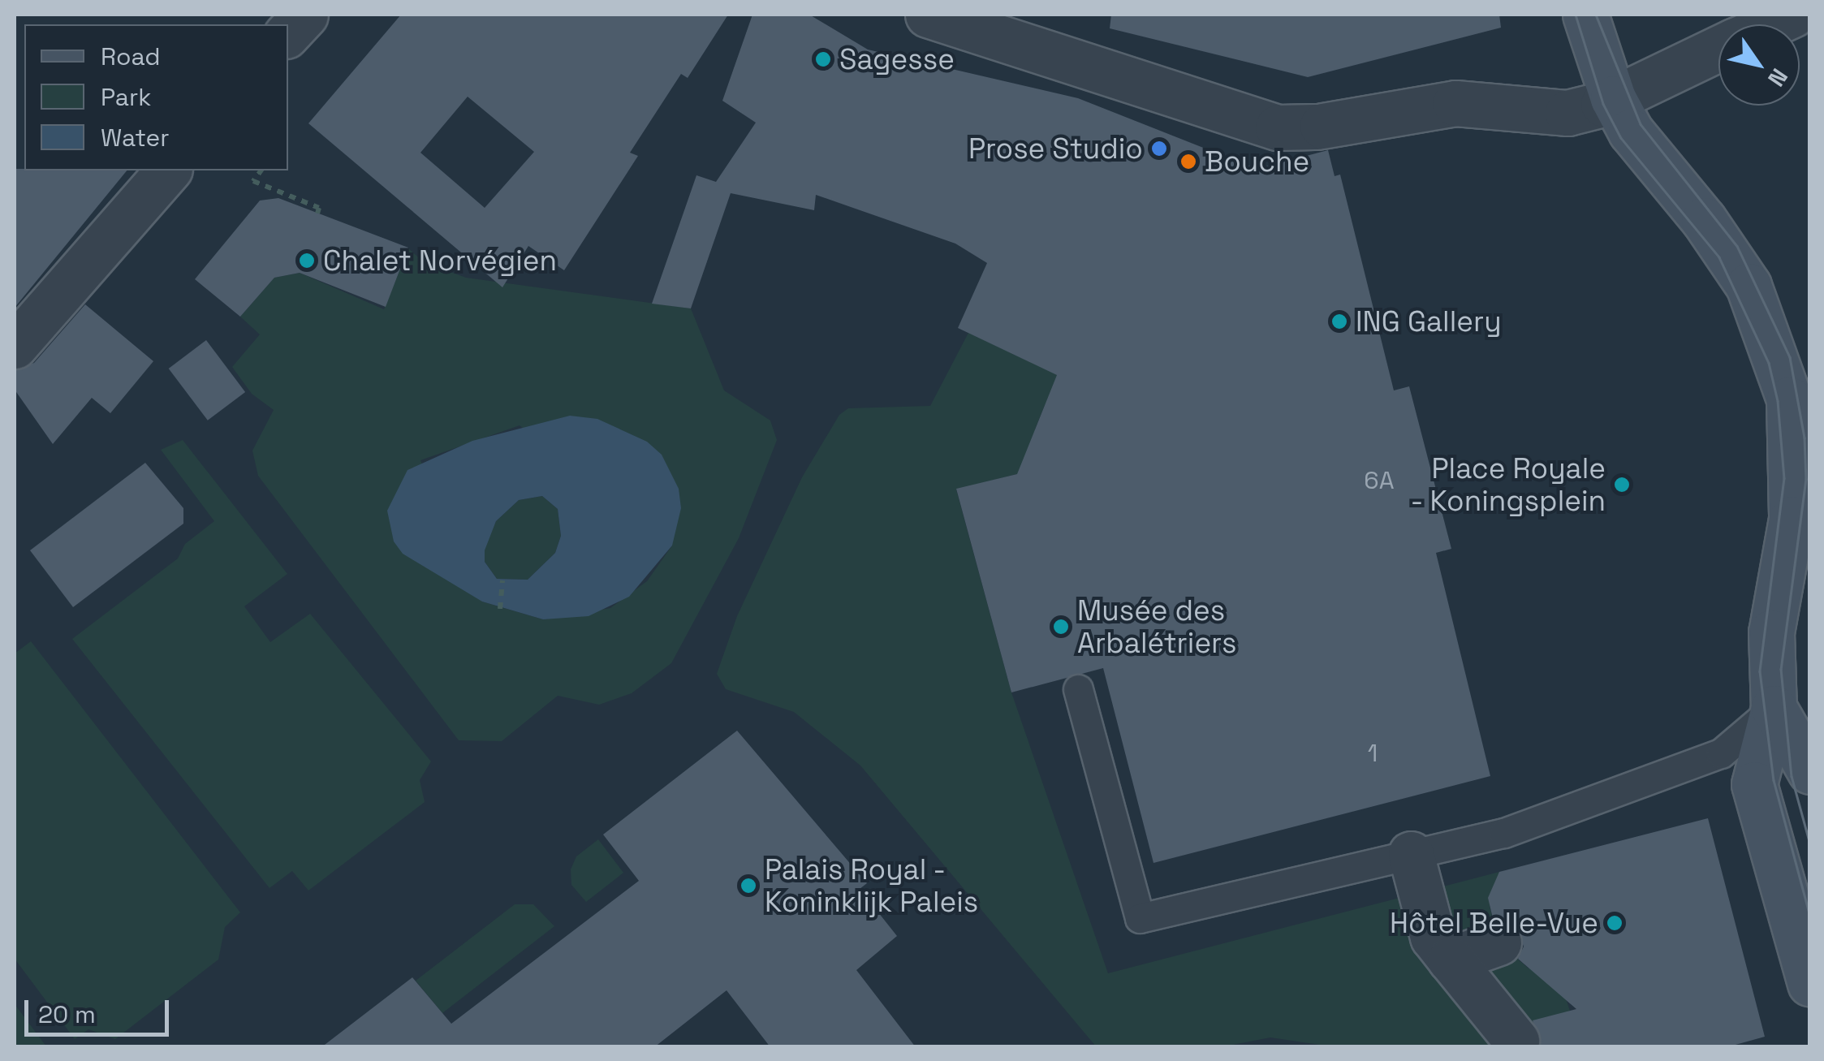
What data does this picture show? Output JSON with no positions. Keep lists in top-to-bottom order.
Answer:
{
  "places": [
    "Sagesse",
    "Prose Studio",
    "Bouche",
    "Chalet Norvégien",
    "ING Gallery",
    "Place Royale - Koningsplein",
    "Musée des Arbalétriers",
    "Palais Royal - Koninklijk Paleis",
    "Hôtel Belle-Vue"
  ],
  "house_numbers": ["6A", "1"],
  "legend": ["Road", "Park", "Water"],
  "scale_bar": "20 m",
  "north": "bottom right"
}
